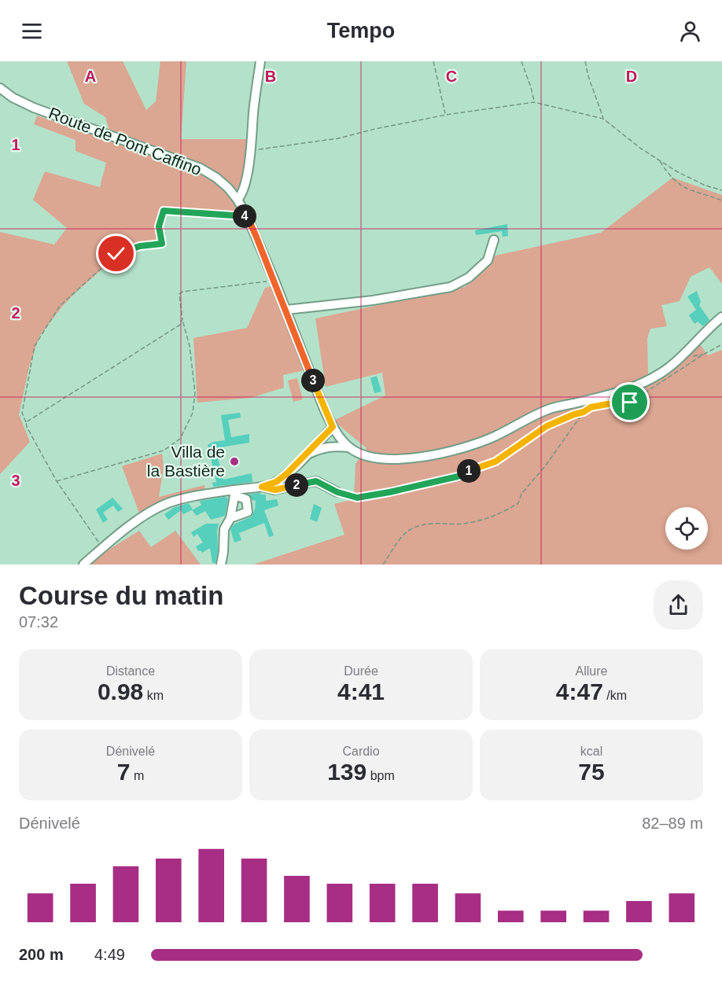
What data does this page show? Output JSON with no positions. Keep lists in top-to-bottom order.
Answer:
{
  "streets": {
    "street": ["Route de Pont Caffino"]
  },
  "places": ["Villa de la Bastière"],
  "page": {
    "header": "Tempo",
    "pins": [
      "4",
      "3",
      "1",
      "2"
    ],
    "heading": ["Course du matin", "07:32"],
    "stats": [
      ["Distance", "0.98 km"],
      ["Durée", "4:41"],
      ["Allure", "4:47 /km"],
      ["Dénivelé", "7 m"],
      ["Cardio", "139 bpm"],
      ["kcal", "75"]
    ],
    "chart": ["Dénivelé", "82–89 m"],
    "list": [
      {
        "name": "200 m",
        "note": "4:49"
      }
    ]
  },
  "grid": {
    "columns": [
      "A",
      "B",
      "C",
      "D"
    ],
    "rows": ["1", "2", "3"]
  }
}
